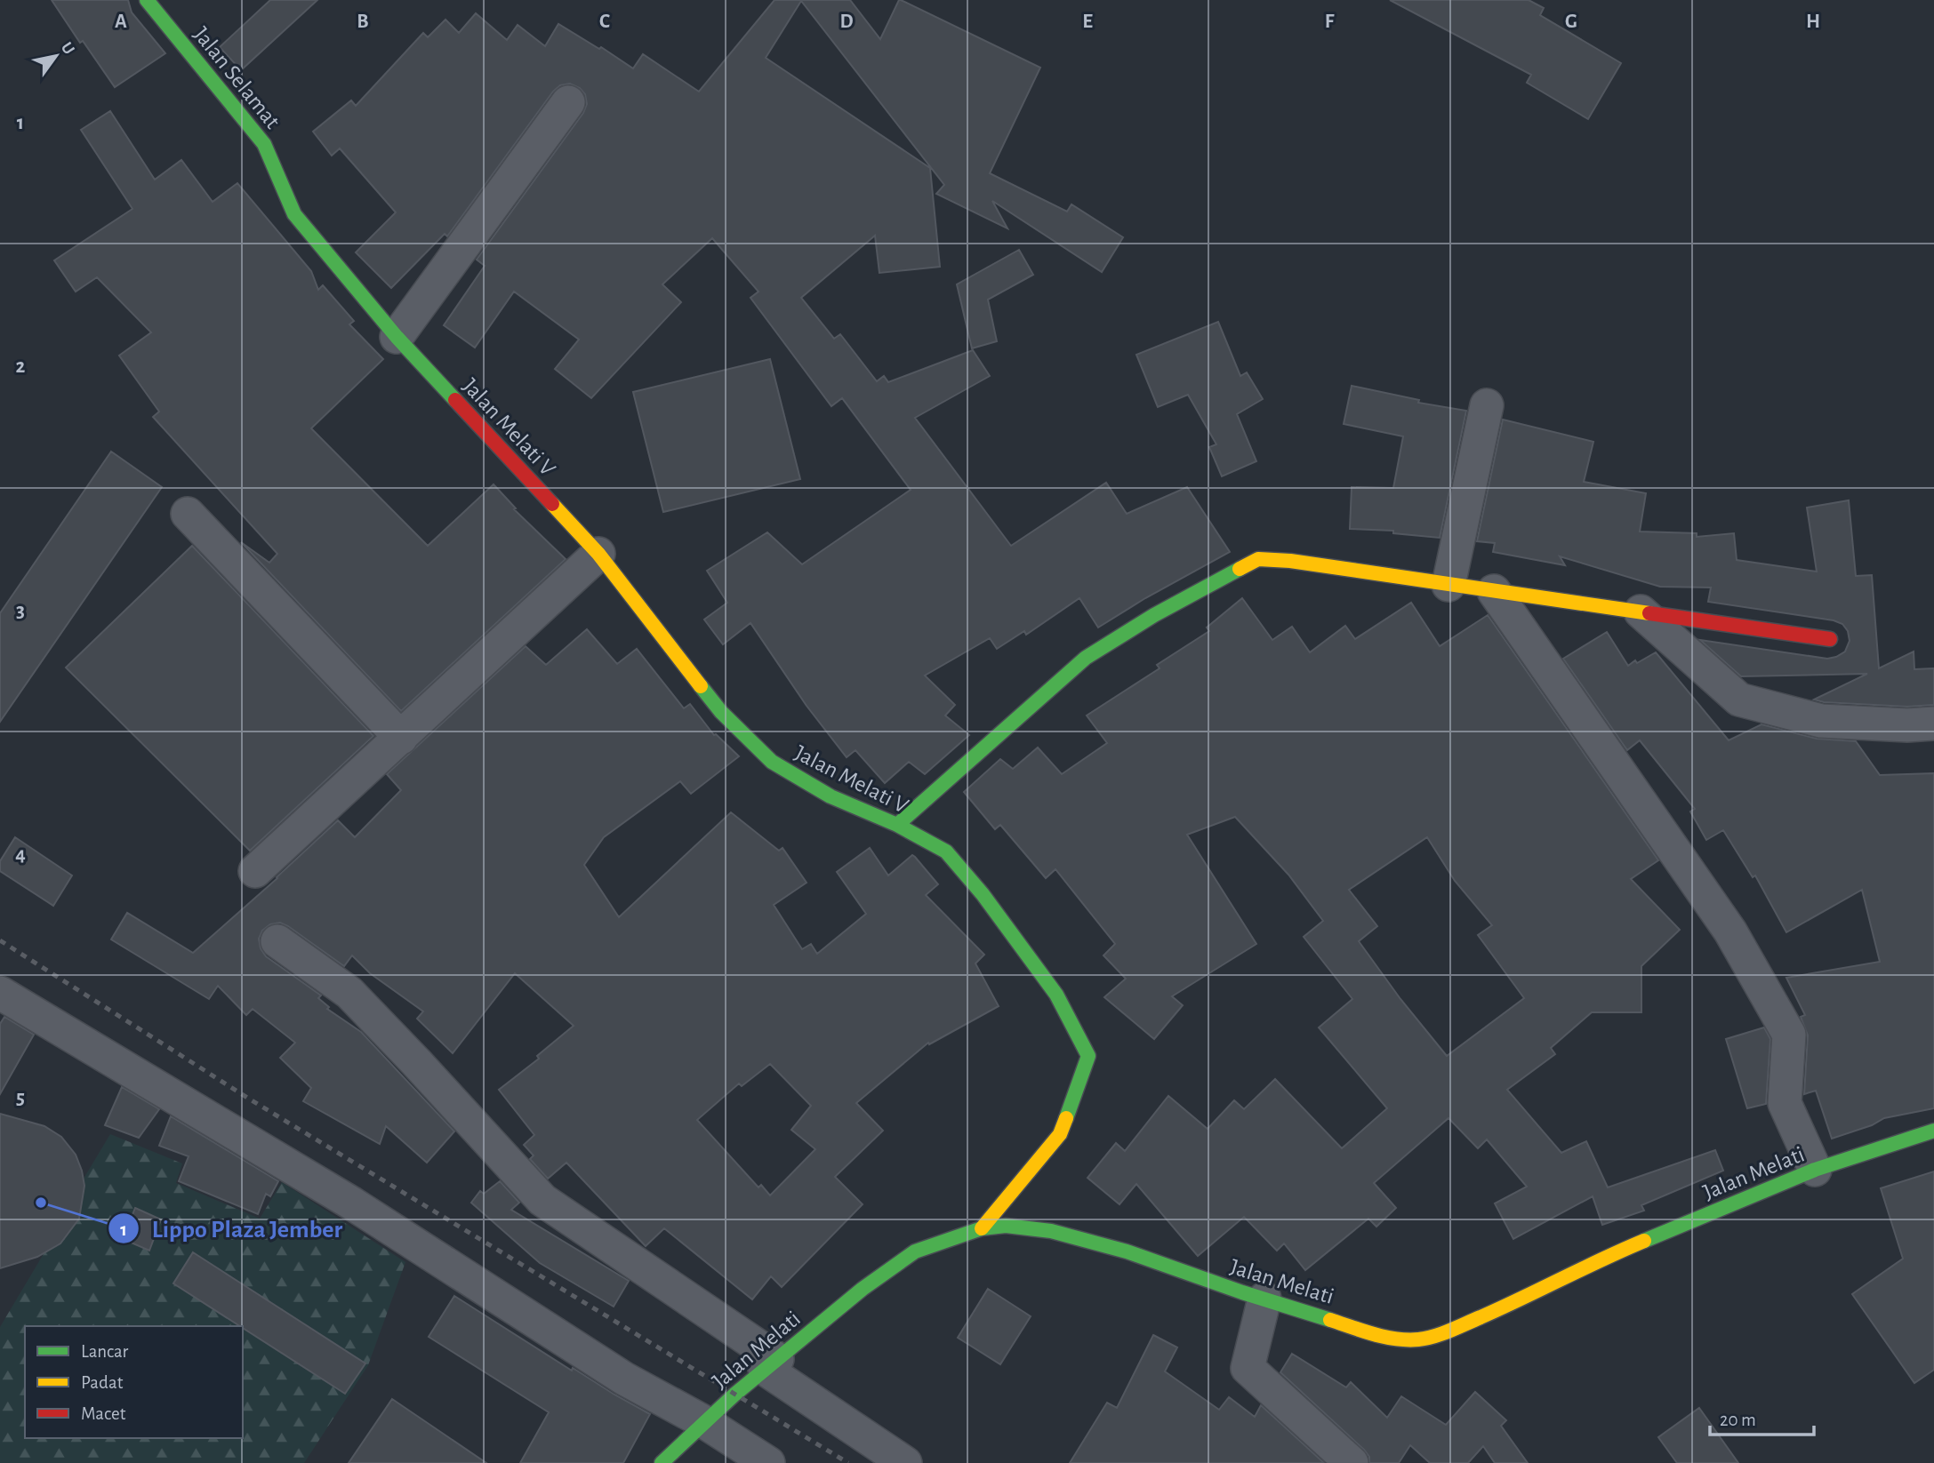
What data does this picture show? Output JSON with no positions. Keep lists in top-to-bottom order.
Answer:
{
  "streets": {
    "street": ["Jalan Selamat", "Jalan Melati V", "Jalan Melati"]
  },
  "crossings": [
    ["Jalan Selamat", "Jalan Melati V"],
    ["Jalan Melati V", "Jalan Melati"]
  ],
  "places": ["Lippo Plaza Jember"],
  "legend": ["Lancar", "Padat", "Macet"],
  "scale_bar": "20 m",
  "north": "top right",
  "grid": {
    "columns": [
      "A",
      "B",
      "C",
      "D",
      "E",
      "F",
      "G",
      "H"
    ],
    "rows": [
      "1",
      "2",
      "3",
      "4",
      "5"
    ]
  }
}
